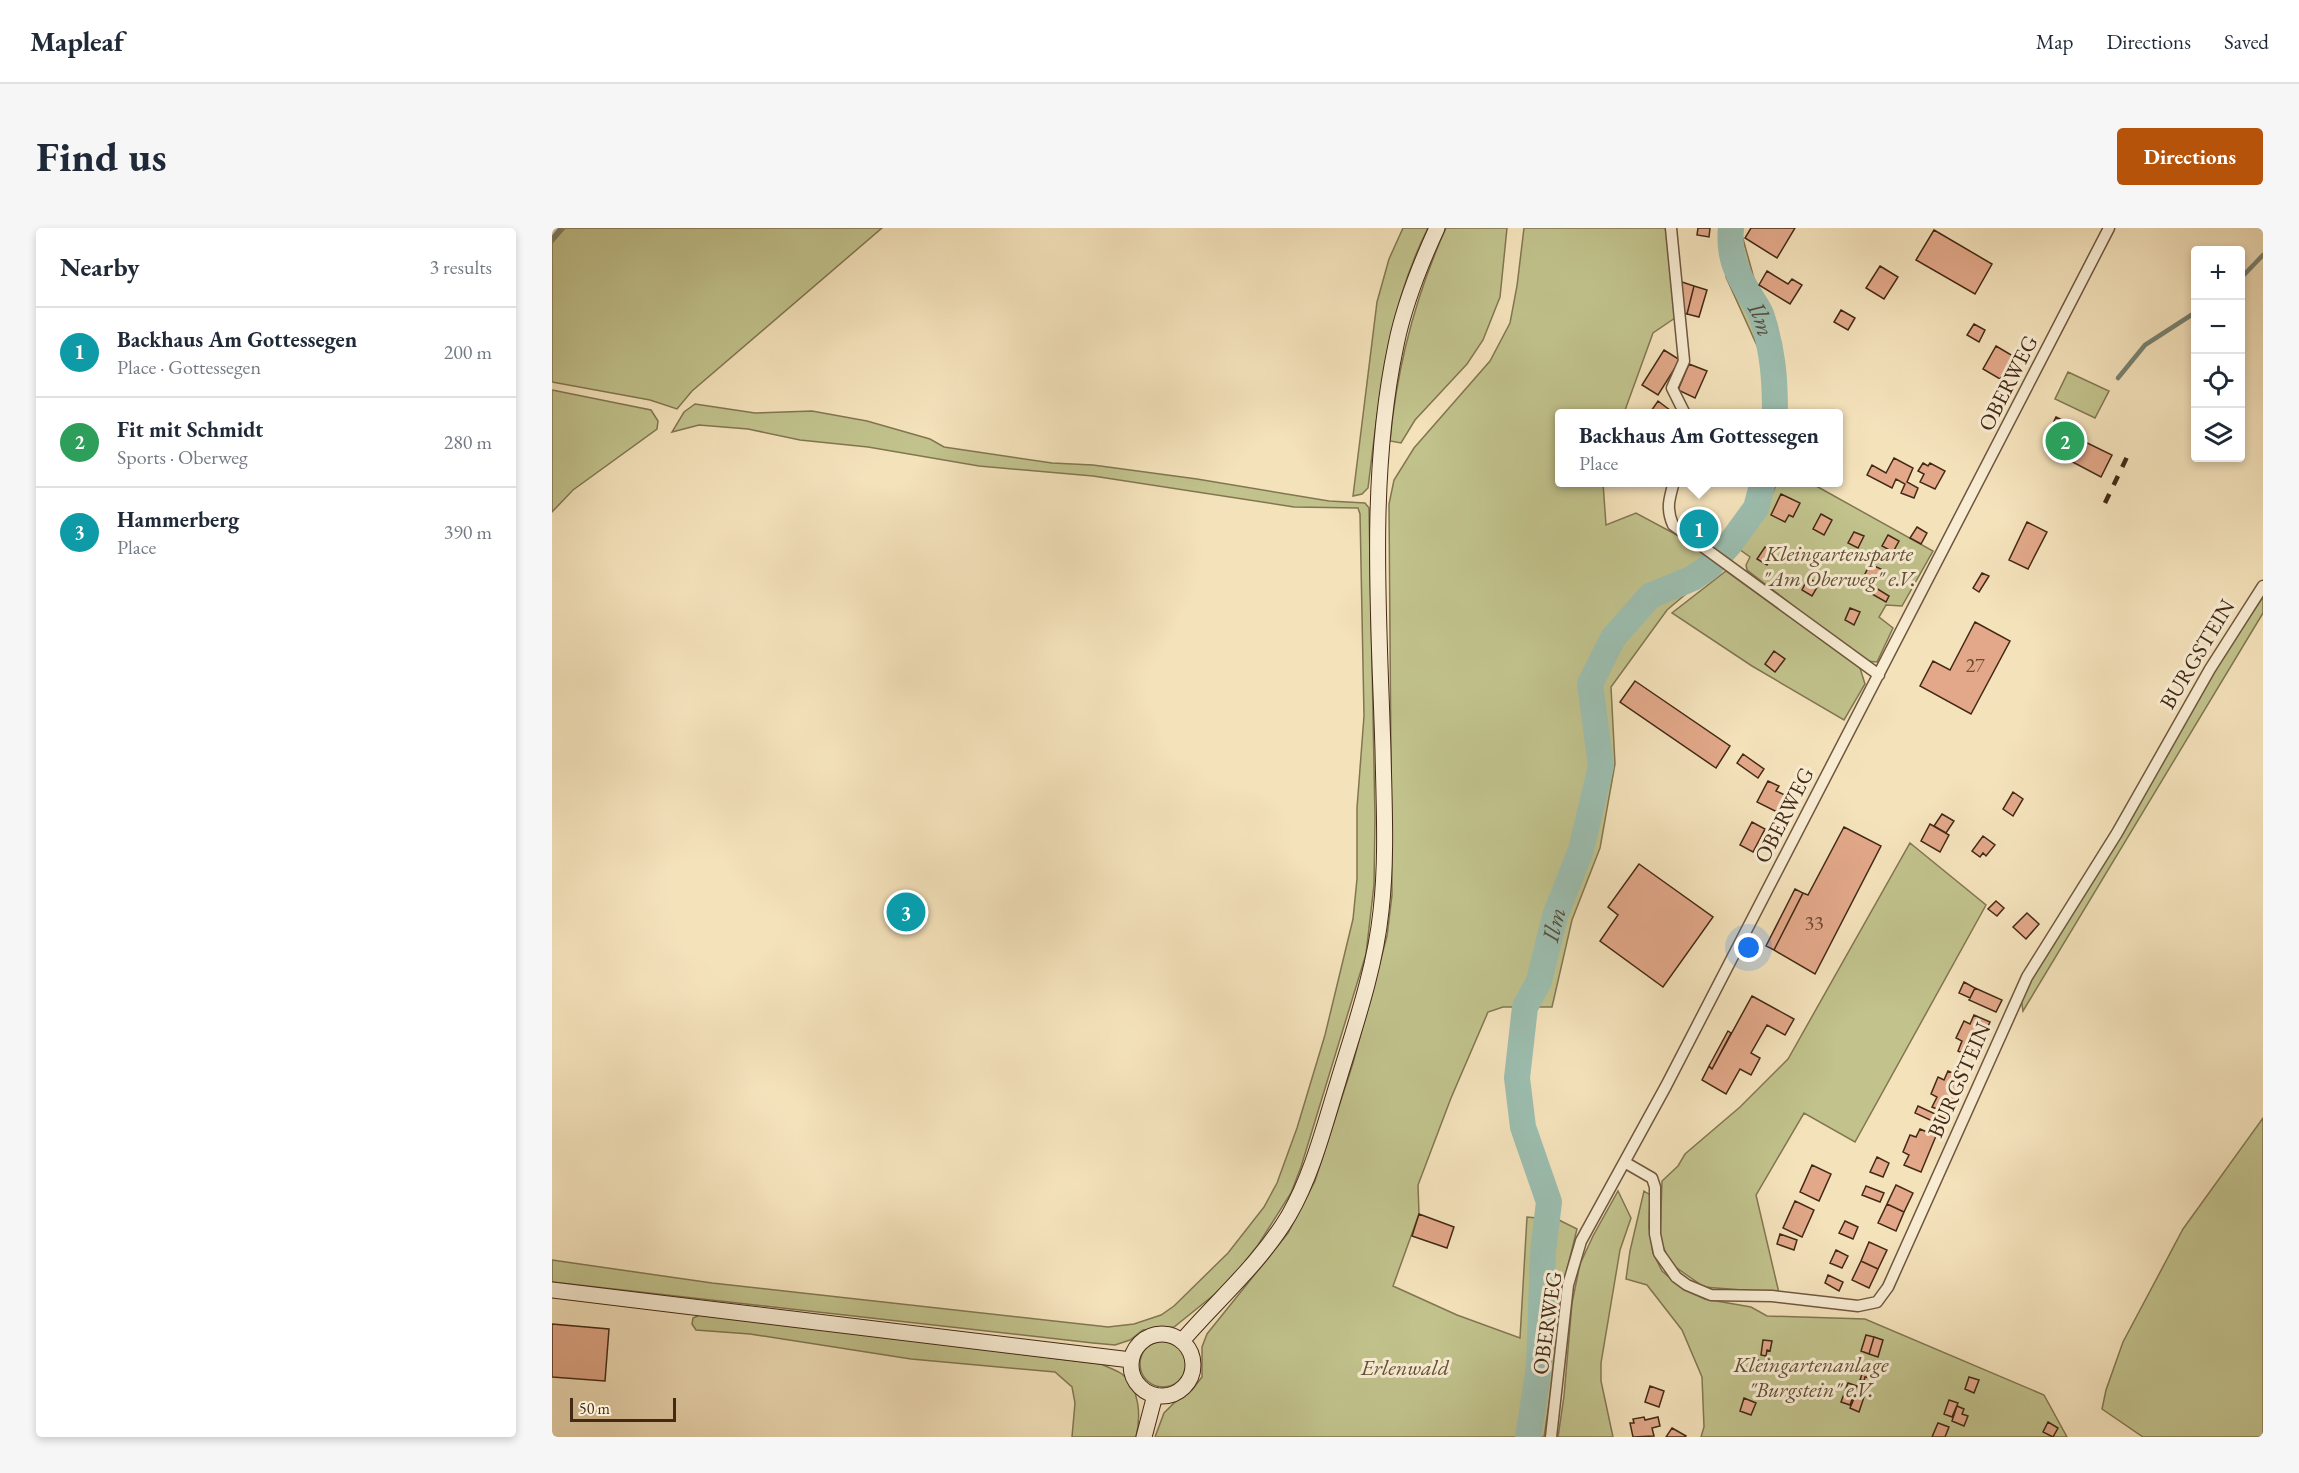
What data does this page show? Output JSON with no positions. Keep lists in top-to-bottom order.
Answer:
{
  "streets": {
    "street": ["OBERWEG", "BURGSTEIN"]
  },
  "crossings": [
    ["OBERWEG", "BURGSTEIN"]
  ],
  "water": ["Ilm"],
  "parks": ["Kleingartensparte \"Am Oberweg\" e.V.", "Kleingartenanlage \"Burgstein\" e.V.", "Erlenwald"],
  "house_numbers": ["27", "33"],
  "scale_bar": "50 m",
  "page": {
    "header": "Mapleaf",
    "nav": ["Map", "Directions", "Saved"],
    "buttons": "Directions",
    "title": "Find us",
    "heading": ["Nearby", "3 results"],
    "map_buttons": ["+", "−"],
    "list": [
      {
        "mark": "1",
        "name": "Backhaus Am Gottessegen",
        "note": "Place · Gottessegen",
        "value": "200 m"
      },
      {
        "mark": "2",
        "name": "Fit mit Schmidt",
        "note": "Sports · Oberweg",
        "value": "280 m"
      },
      {
        "mark": "3",
        "name": "Hammerberg",
        "note": "Place",
        "value": "390 m"
      }
    ],
    "popup": ["Backhaus Am Gottessegen", "Place"],
    "pins": ["2", "1", "3"],
    "scale": "50 m"
  }
}
